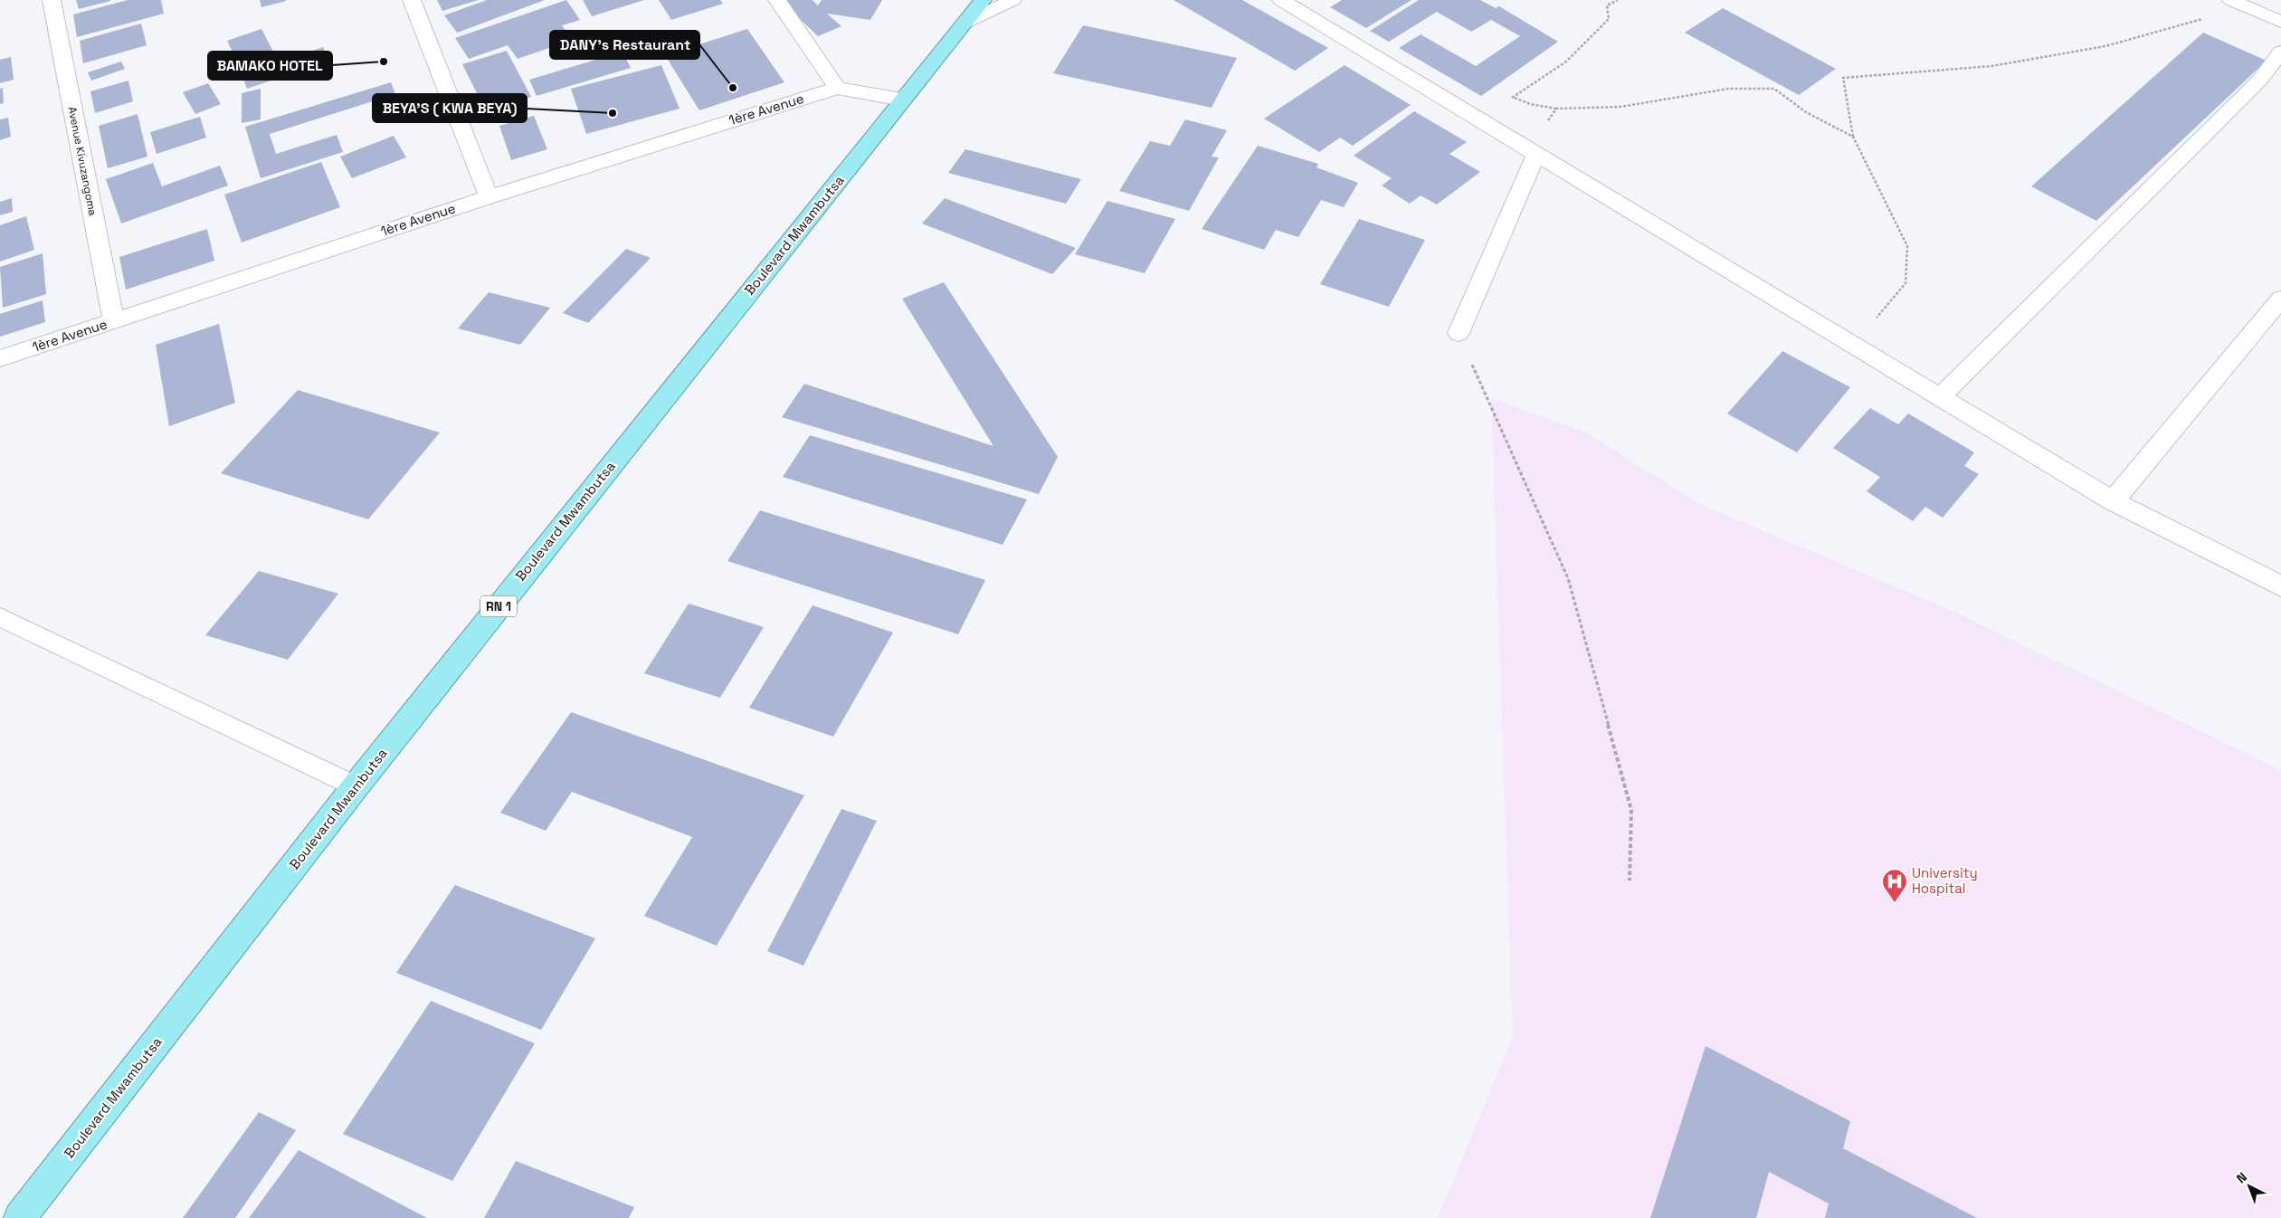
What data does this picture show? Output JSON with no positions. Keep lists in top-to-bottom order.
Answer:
{
  "streets": {
    "highway": ["Boulevard Mwambutsa", "RN 1"],
    "street": ["1ère Avenue", "Avenue Kivuzangoma"]
  },
  "crossings": [
    ["1ère Avenue", "Avenue Kivuzangoma"]
  ],
  "places": {
    "other": ["BAMAKO HOTEL", "DANY's Restaurant", "BEYA'S ( KWA BEYA)"],
    "hospital": ["University Hospital"]
  },
  "north": "top left"
}
